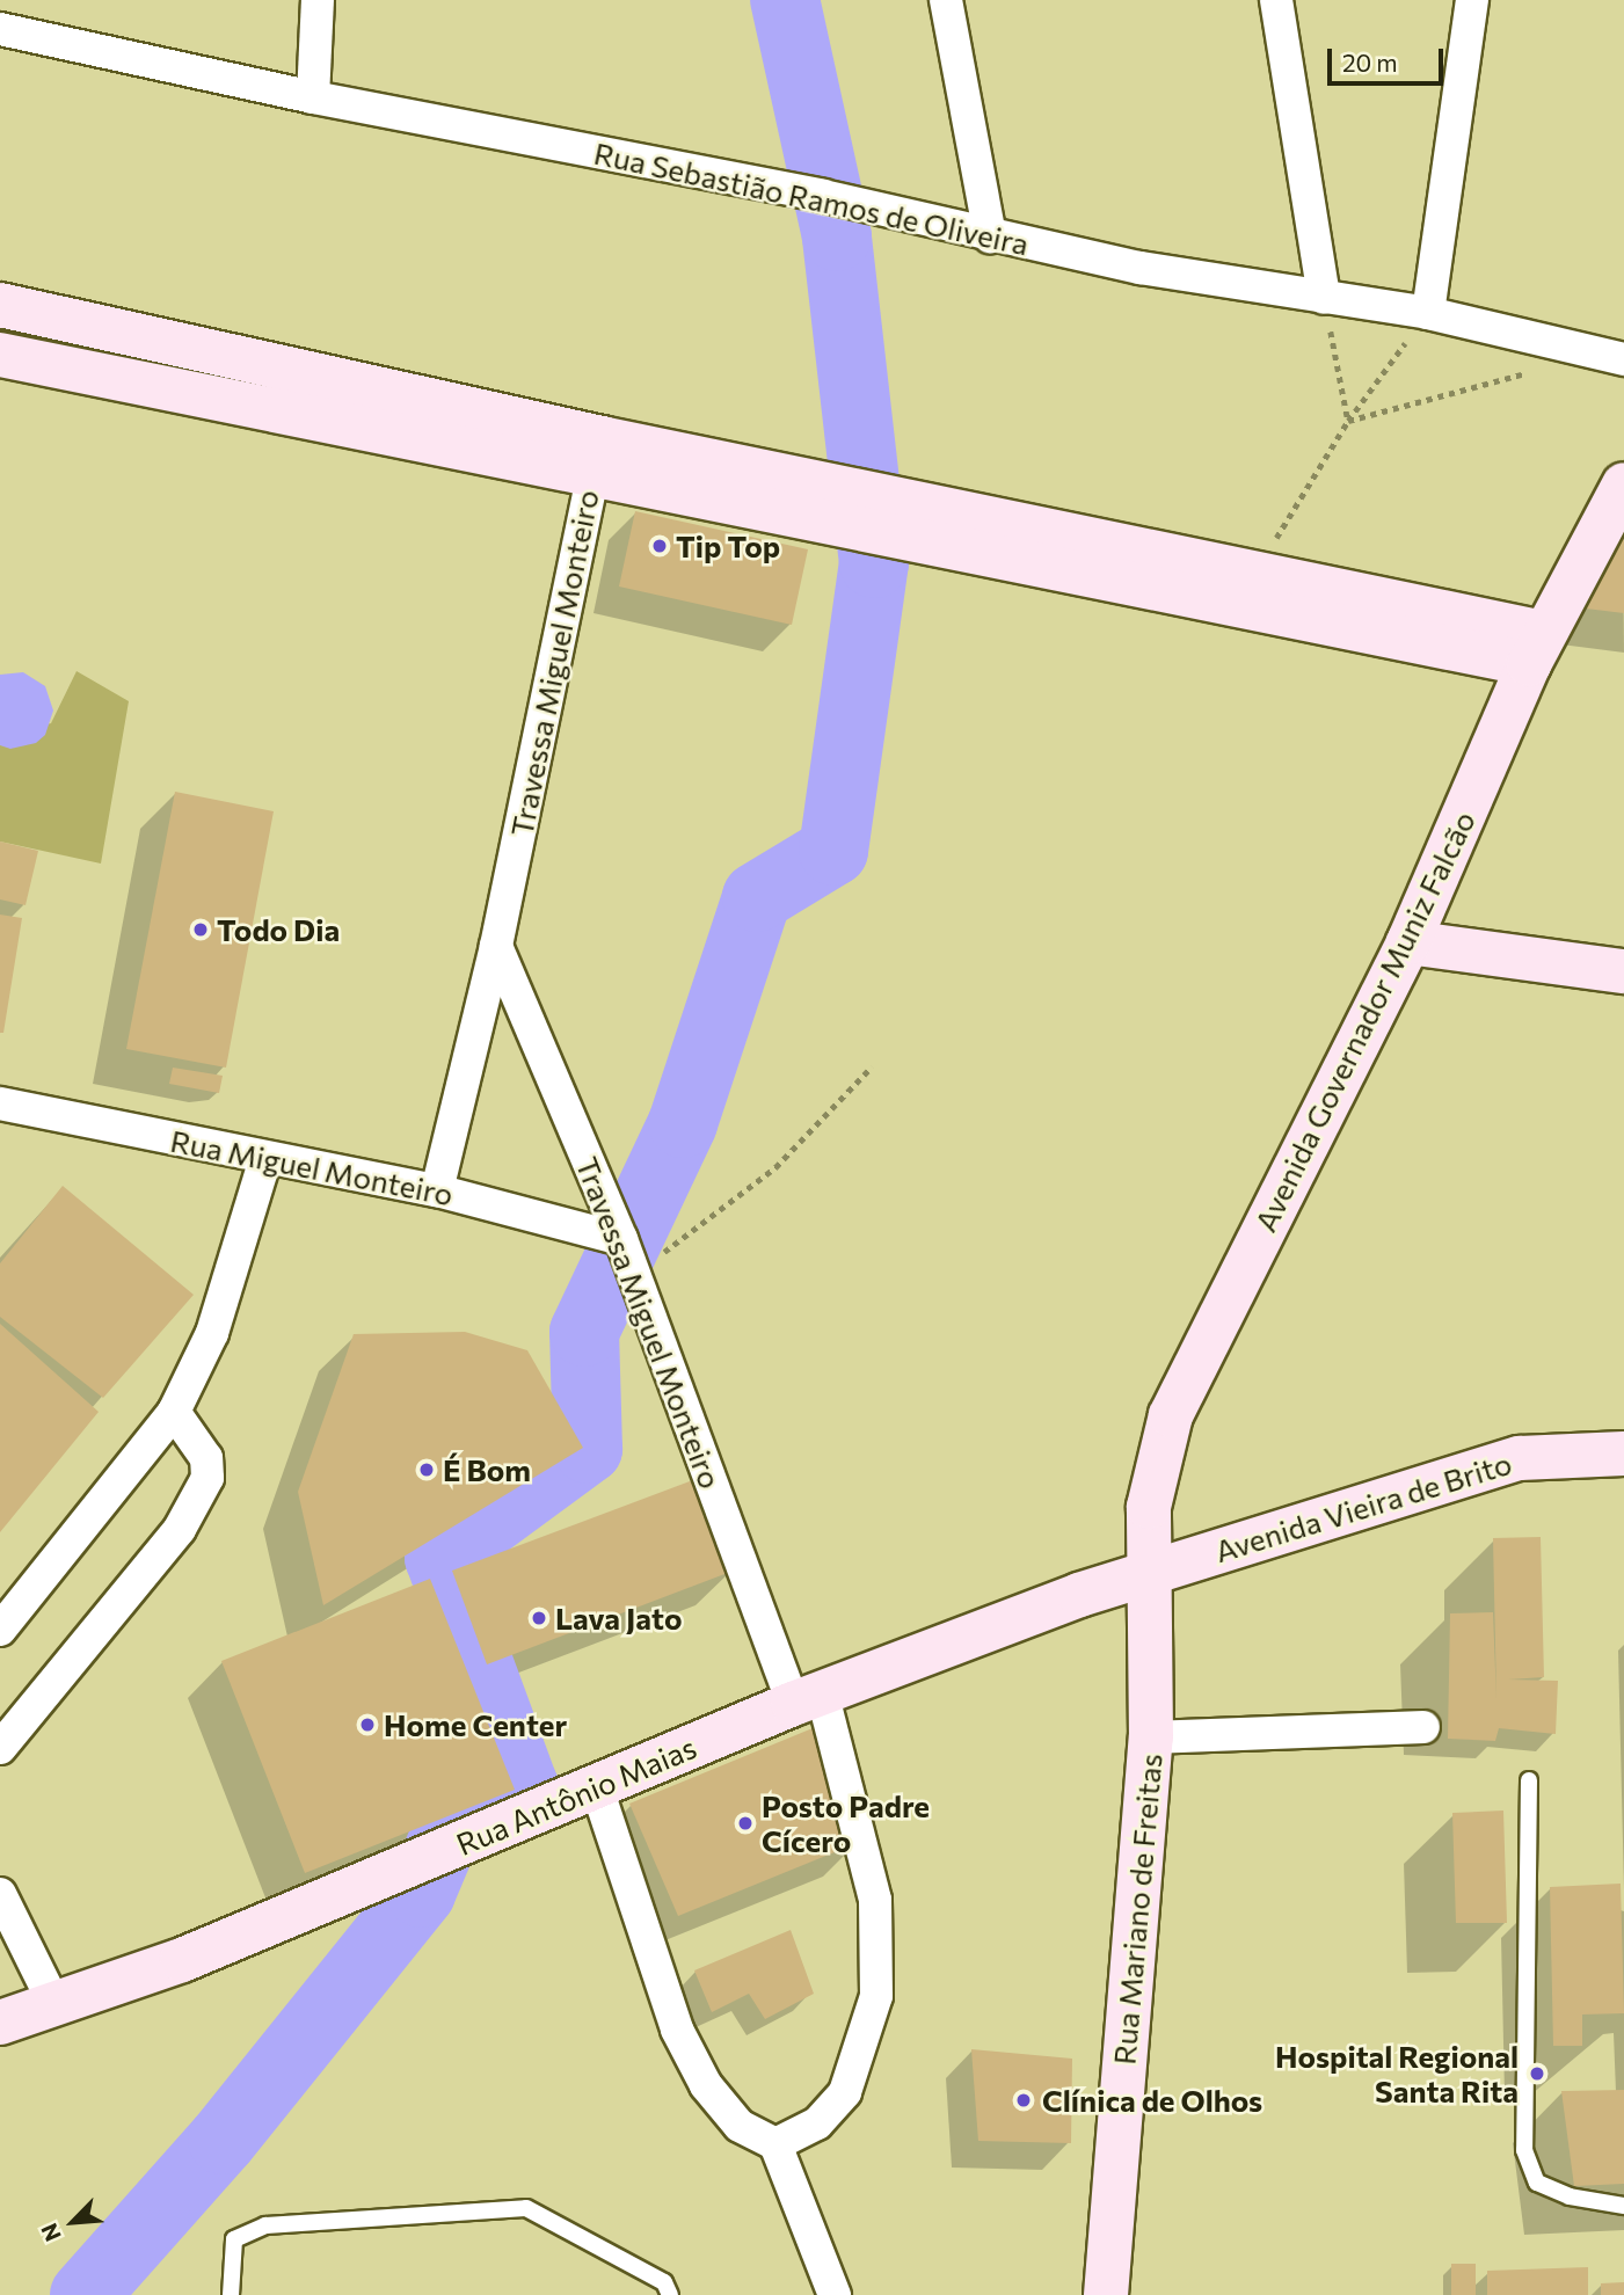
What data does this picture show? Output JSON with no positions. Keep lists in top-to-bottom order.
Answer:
{
  "streets": {
    "street": [
      "Rua Sebastião Ramos de Oliveira",
      "Travessa Miguel Monteiro",
      "Avenida Governador Muniz Falcão",
      "Rua Miguel Monteiro",
      "Avenida Vieira de Brito",
      "Rua Antônio Maias",
      "Rua Mariano de Freitas"
    ]
  },
  "crossings": [
    ["Travessa Miguel Monteiro", "Rua Miguel Monteiro"],
    ["Travessa Miguel Monteiro", "Rua Antônio Maias"],
    ["Avenida Governador Muniz Falcão", "Avenida Vieira de Brito"],
    ["Avenida Governador Muniz Falcão", "Rua Antônio Maias"],
    ["Avenida Governador Muniz Falcão", "Rua Mariano de Freitas"],
    ["Avenida Vieira de Brito", "Rua Antônio Maias"],
    ["Avenida Vieira de Brito", "Rua Mariano de Freitas"],
    ["Rua Antônio Maias", "Rua Mariano de Freitas"]
  ],
  "places": [
    "Tip Top",
    "Todo Dia",
    "É Bom",
    "Lava Jato",
    "Home Center",
    "Posto Padre Cícero",
    "Hospital Regional Santa Rita",
    "Clínica de Olhos"
  ],
  "scale_bar": "20 m",
  "north": "bottom left"
}
